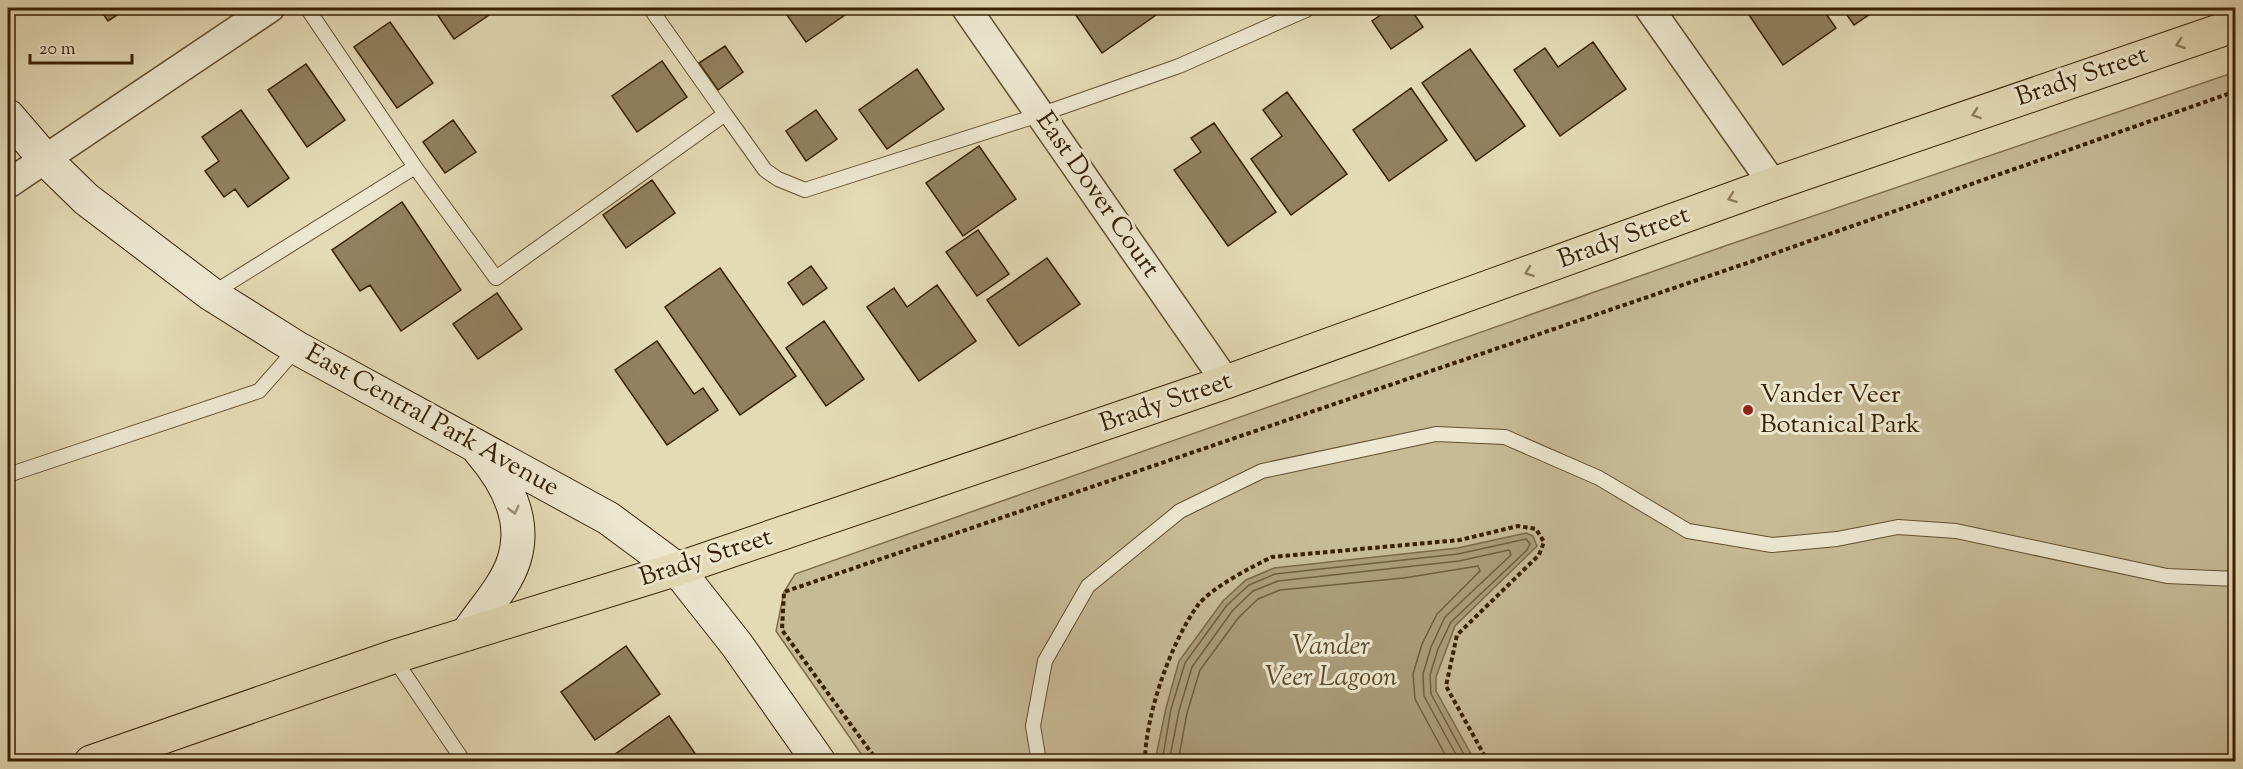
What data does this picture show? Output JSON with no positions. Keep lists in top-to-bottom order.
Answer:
{
  "streets": {
    "highway": ["Brady Street"],
    "street": ["East Dover Court", "East Central Park Avenue"]
  },
  "crossings": [
    ["Brady Street", "East Dover Court"],
    ["Brady Street", "East Central Park Avenue"]
  ],
  "one_way": ["Brady Street"],
  "water": ["Vander Veer Lagoon"],
  "places": ["Vander Veer Botanical Park"],
  "scale_bar": "20 m"
}
